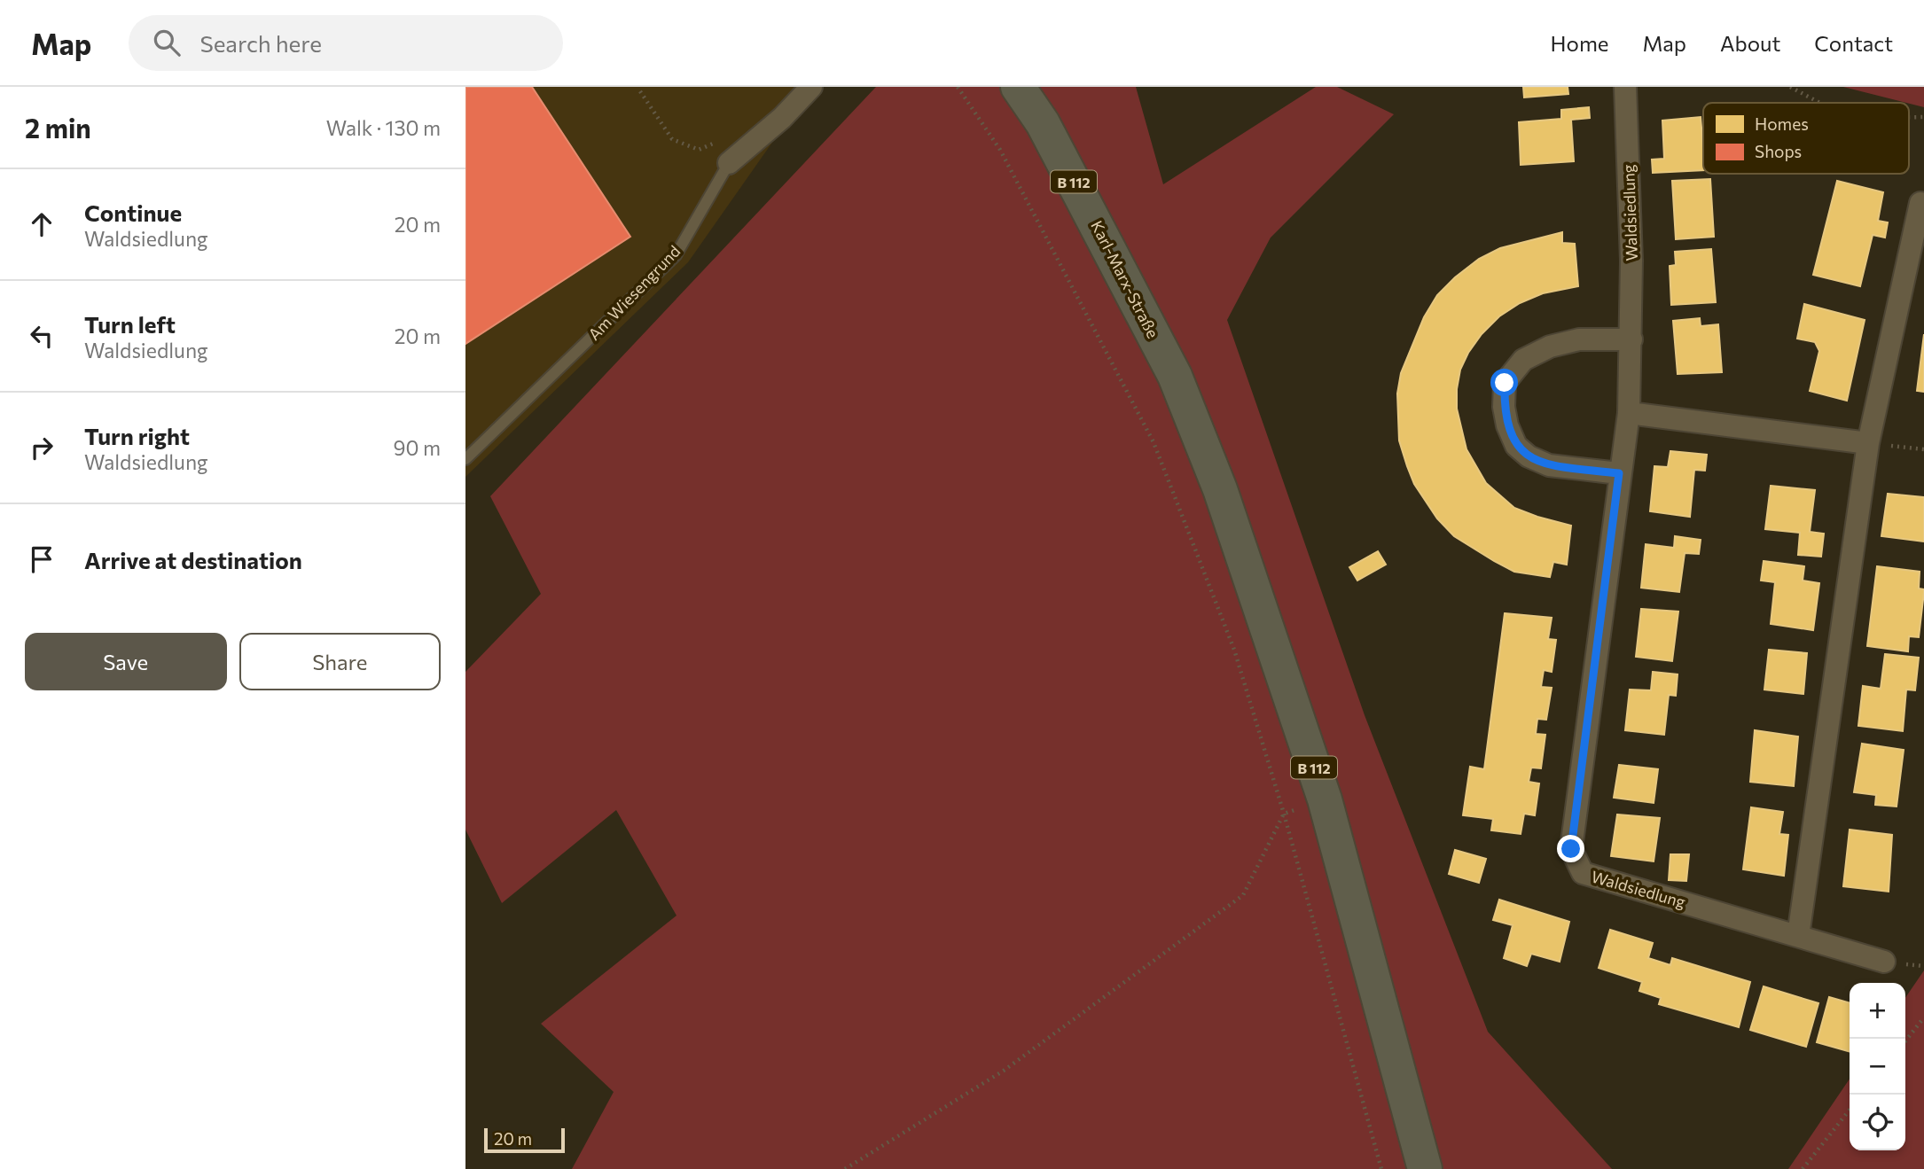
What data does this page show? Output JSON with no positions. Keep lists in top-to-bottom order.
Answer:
{
  "streets": {
    "main road": ["B 112", "Karl-Marx-Straße"],
    "street": ["Waldsiedlung", "Am Wiesengrund"]
  },
  "legend": ["Homes", "Shops"],
  "scale_bar": "20 m",
  "page": {
    "header": "Map",
    "search": "Search here",
    "nav": [
      "Home",
      "Map",
      "About",
      "Contact"
    ],
    "heading": ["2 min", "Walk · 130 m"],
    "list": [
      ["Continue", "Waldsiedlung", "20 m"],
      ["Turn left", "Waldsiedlung", "20 m"],
      ["Turn right", "Waldsiedlung", "90 m"],
      "Arrive at destination"
    ],
    "buttons": ["Save", "Share"],
    "map_buttons": ["+", "−"],
    "scale": "20 m"
  }
}
